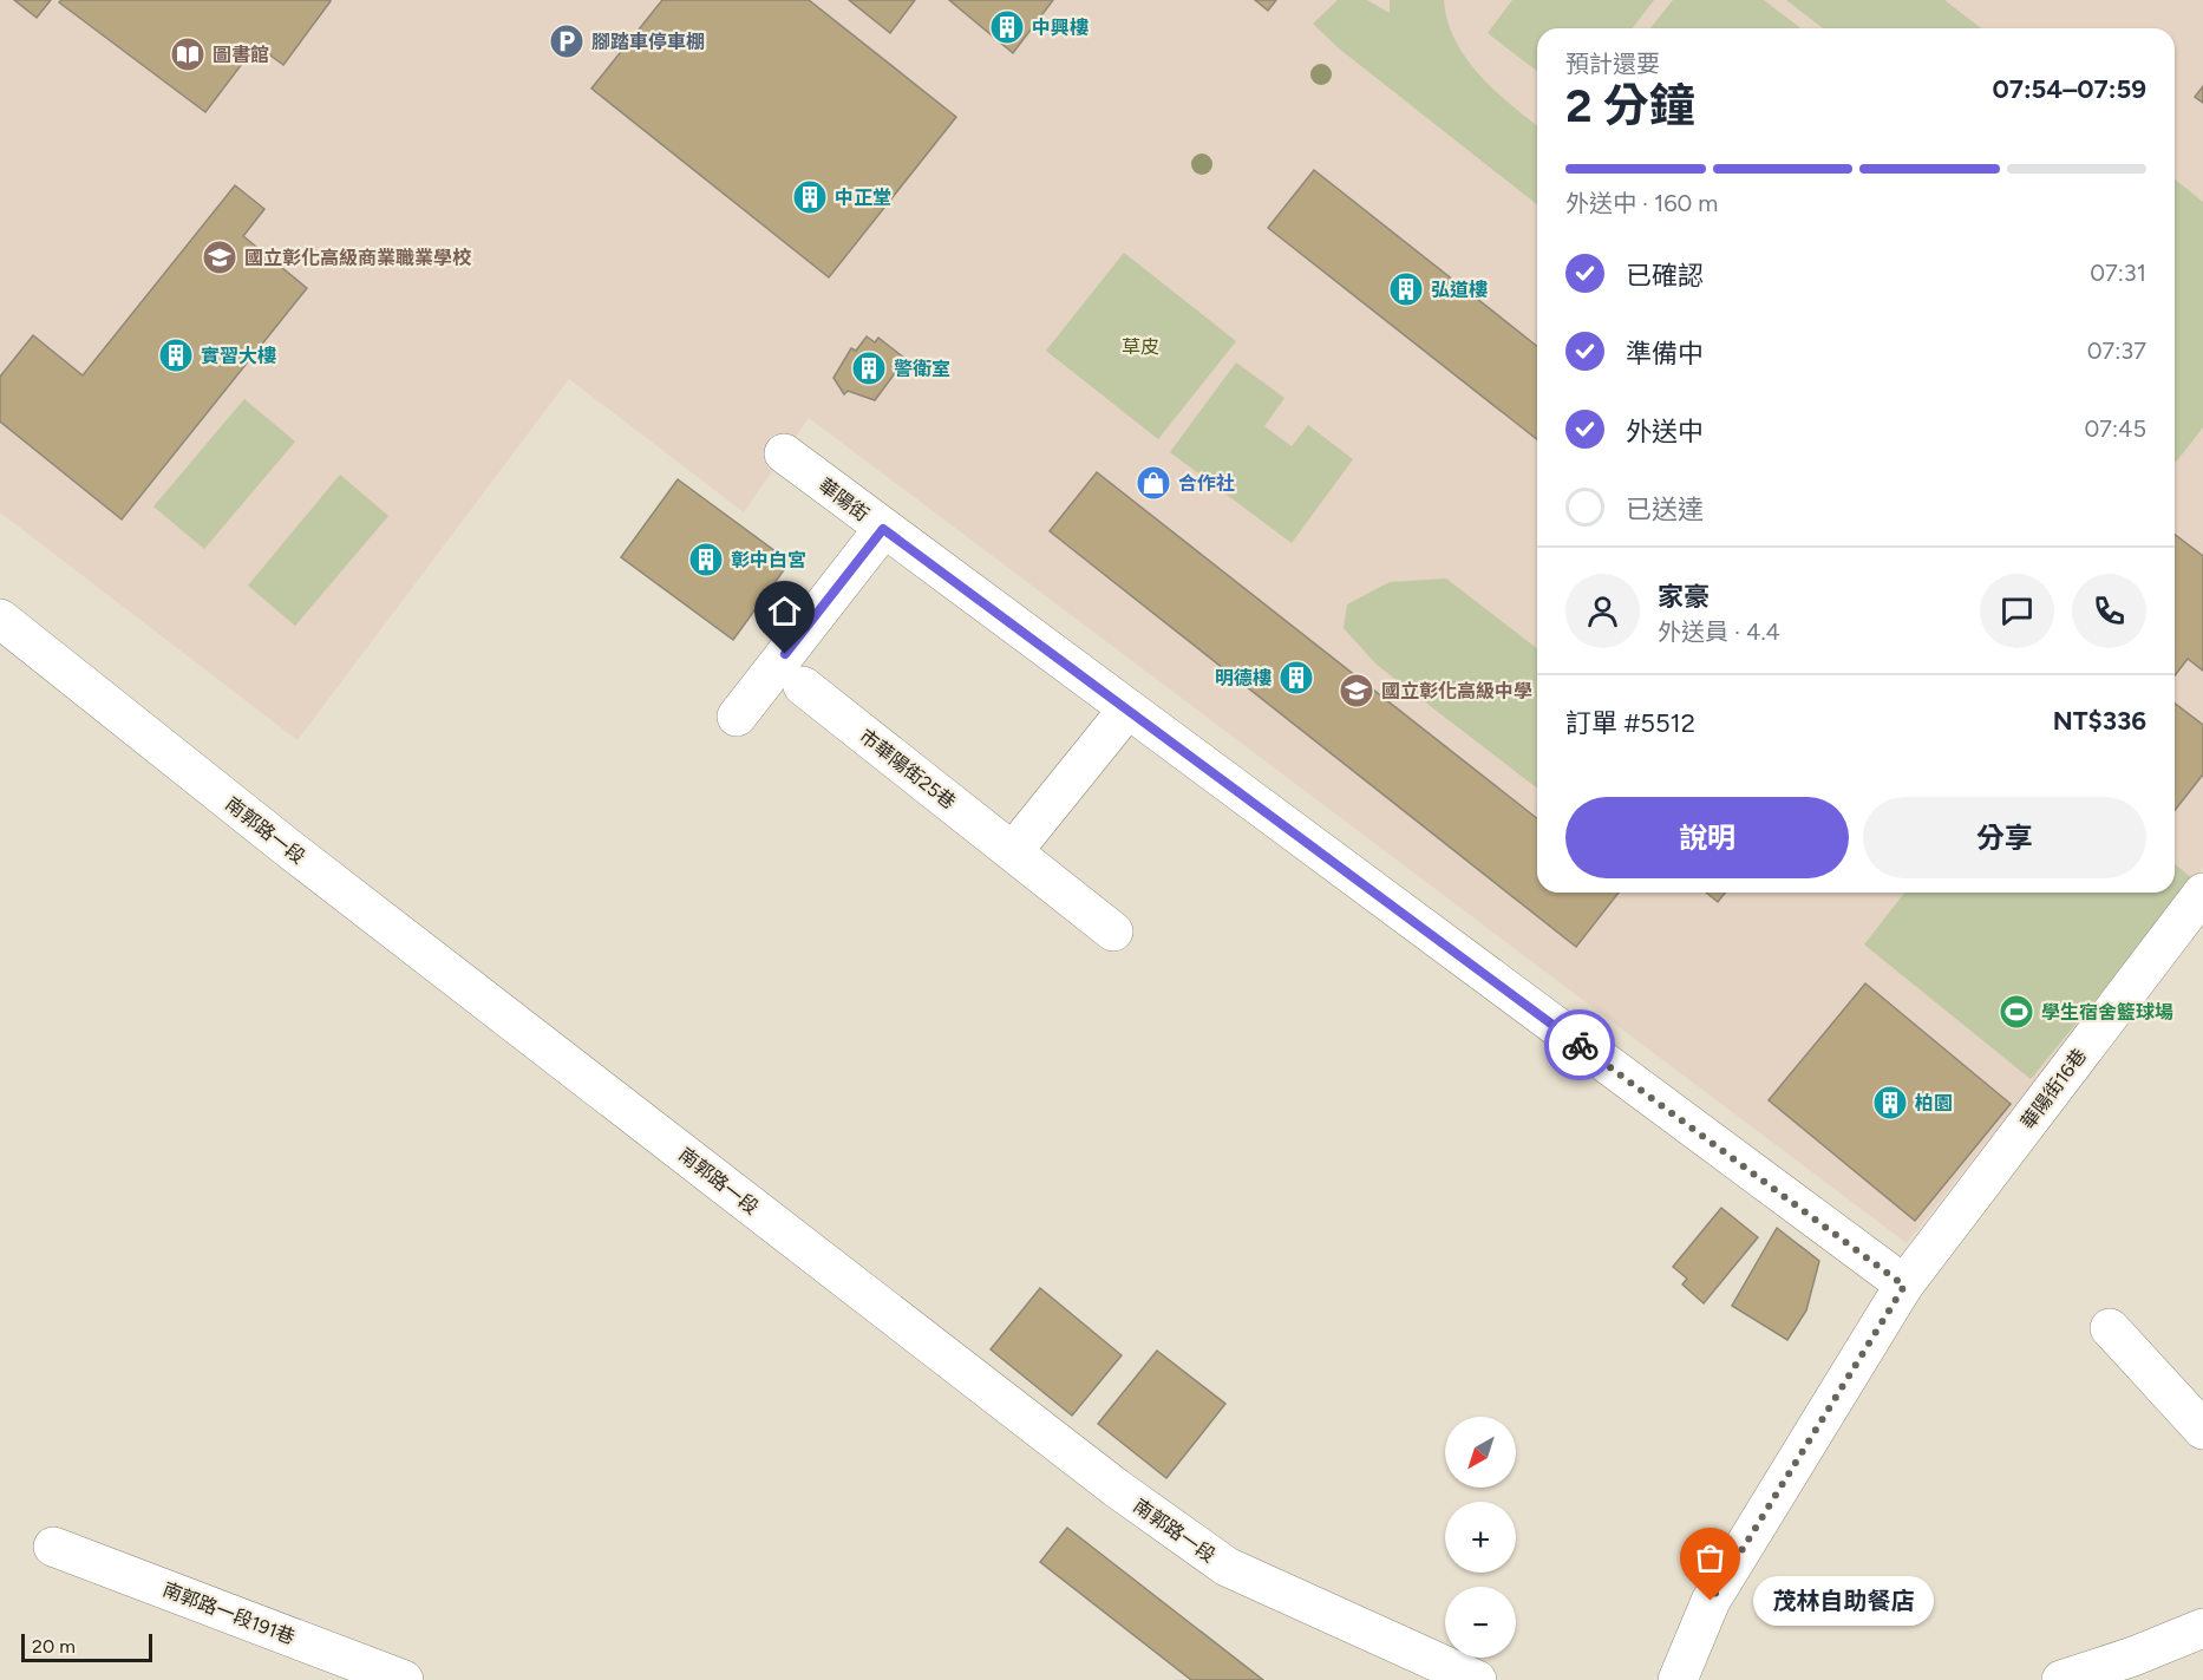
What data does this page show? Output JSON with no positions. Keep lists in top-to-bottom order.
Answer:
{
  "streets": {
    "street": [
      "華陽街",
      "市華陽街25巷",
      "南郭路一段",
      "華陽街16巷",
      "南郭路一段191巷"
    ]
  },
  "crossings": [
    ["華陽街", "華陽街16巷"]
  ],
  "parks": ["草皮"],
  "places": {
    "building": [
      "中興樓",
      "中正堂",
      "弘道樓",
      "實習大樓",
      "警衛室",
      "彰中白宮",
      "明德樓",
      "柏園"
    ],
    "parking": ["腳踏車停車棚"],
    "library": ["圖書館"],
    "school or university": ["國立彰化高級商業職業學校", "國立彰化高級中學"],
    "shop": ["合作社"],
    "sports": ["學生宿舍籃球場"],
    "other": ["茂林自助餐店"]
  },
  "scale_bar": "20 m",
  "north": "bottom left",
  "page": {
    "heading": ["2 分鐘", "預計還要", "07:54–07:59"],
    "panel": [
      "家豪",
      "外送員 · 4.4",
      "訂單 #5512",
      "NT$336"
    ],
    "bar": "外送中 · 160 m",
    "list": [
      ["已確認", "07:31"],
      ["準備中", "07:37"],
      ["外送中", "07:45"],
      "已送達"
    ],
    "buttons": ["說明", "分享"],
    "map_buttons": ["+", "−"],
    "bubble": "茂林自助餐店",
    "scale": "20 m"
  }
}
